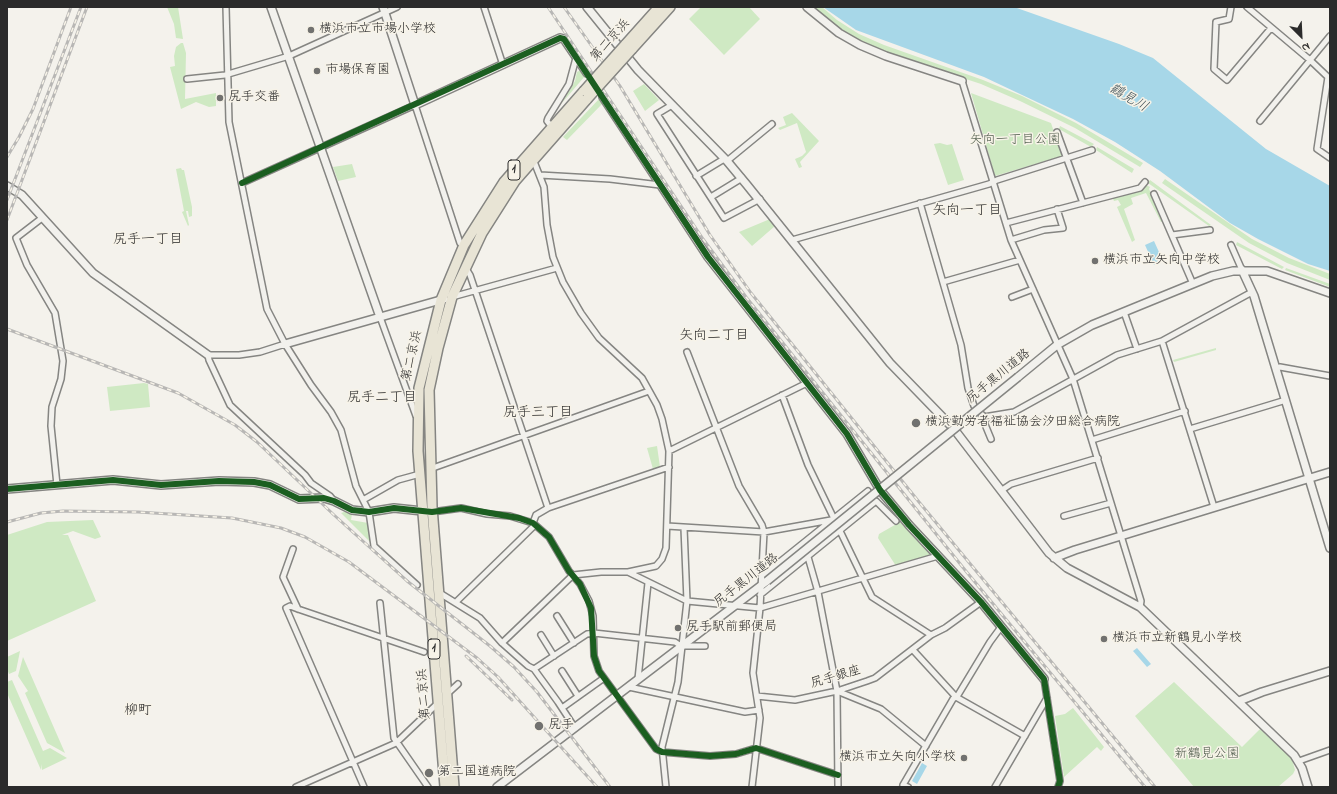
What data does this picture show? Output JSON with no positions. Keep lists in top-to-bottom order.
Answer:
{
  "streets": {
    "highway": ["第二京浜", "1"],
    "street": ["尻手黒川道路", "尻手銀座"]
  },
  "districts": [
    "矢向一丁目",
    "尻手一丁目",
    "矢向二丁目",
    "尻手二丁目",
    "尻手三丁目",
    "柳町"
  ],
  "water": ["鶴見川"],
  "parks": ["矢向一丁目公園", "新鶴見公園"],
  "places": [
    "横浜市立市場小学校",
    "市場保育園",
    "尻手交番",
    "横浜市立矢向中学校",
    "横浜勤労者福祉協会汐田総合病院",
    "尻手駅前郵便局",
    "横浜市立新鶴見小学校",
    "尻手",
    "横浜市立矢向小学校",
    "第二国道病院"
  ],
  "north": "bottom right"
}
